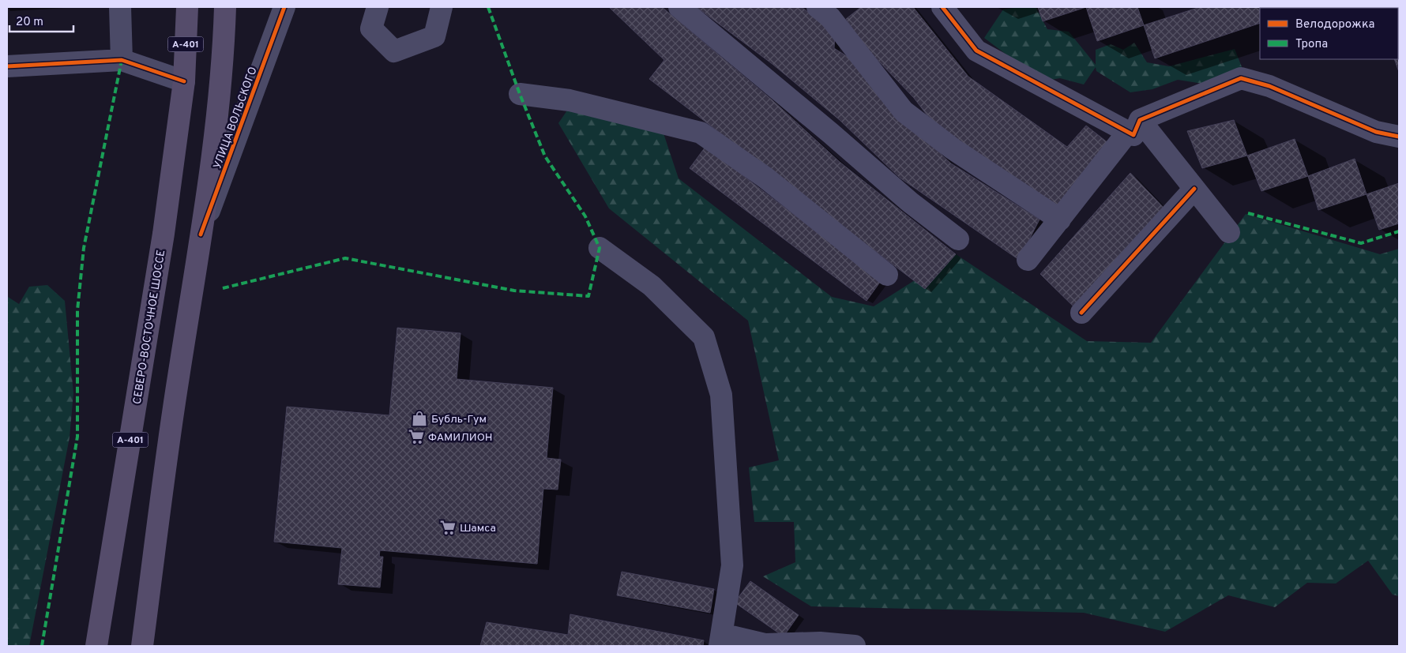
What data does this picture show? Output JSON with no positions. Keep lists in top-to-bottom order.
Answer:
{
  "streets": {
    "main road": ["А-401", "СЕВЕРО-ВОСТОЧНОЕ ШОССЕ"],
    "street": ["УЛИЦА ВОЛЬСКОГО"]
  },
  "places": {
    "shop": ["Бубль-Гум"],
    "supermarket": ["ФАМИЛИОН", "Шамса"]
  },
  "legend": ["Велодорожка", "Тропа"],
  "scale_bar": "20 m"
}
